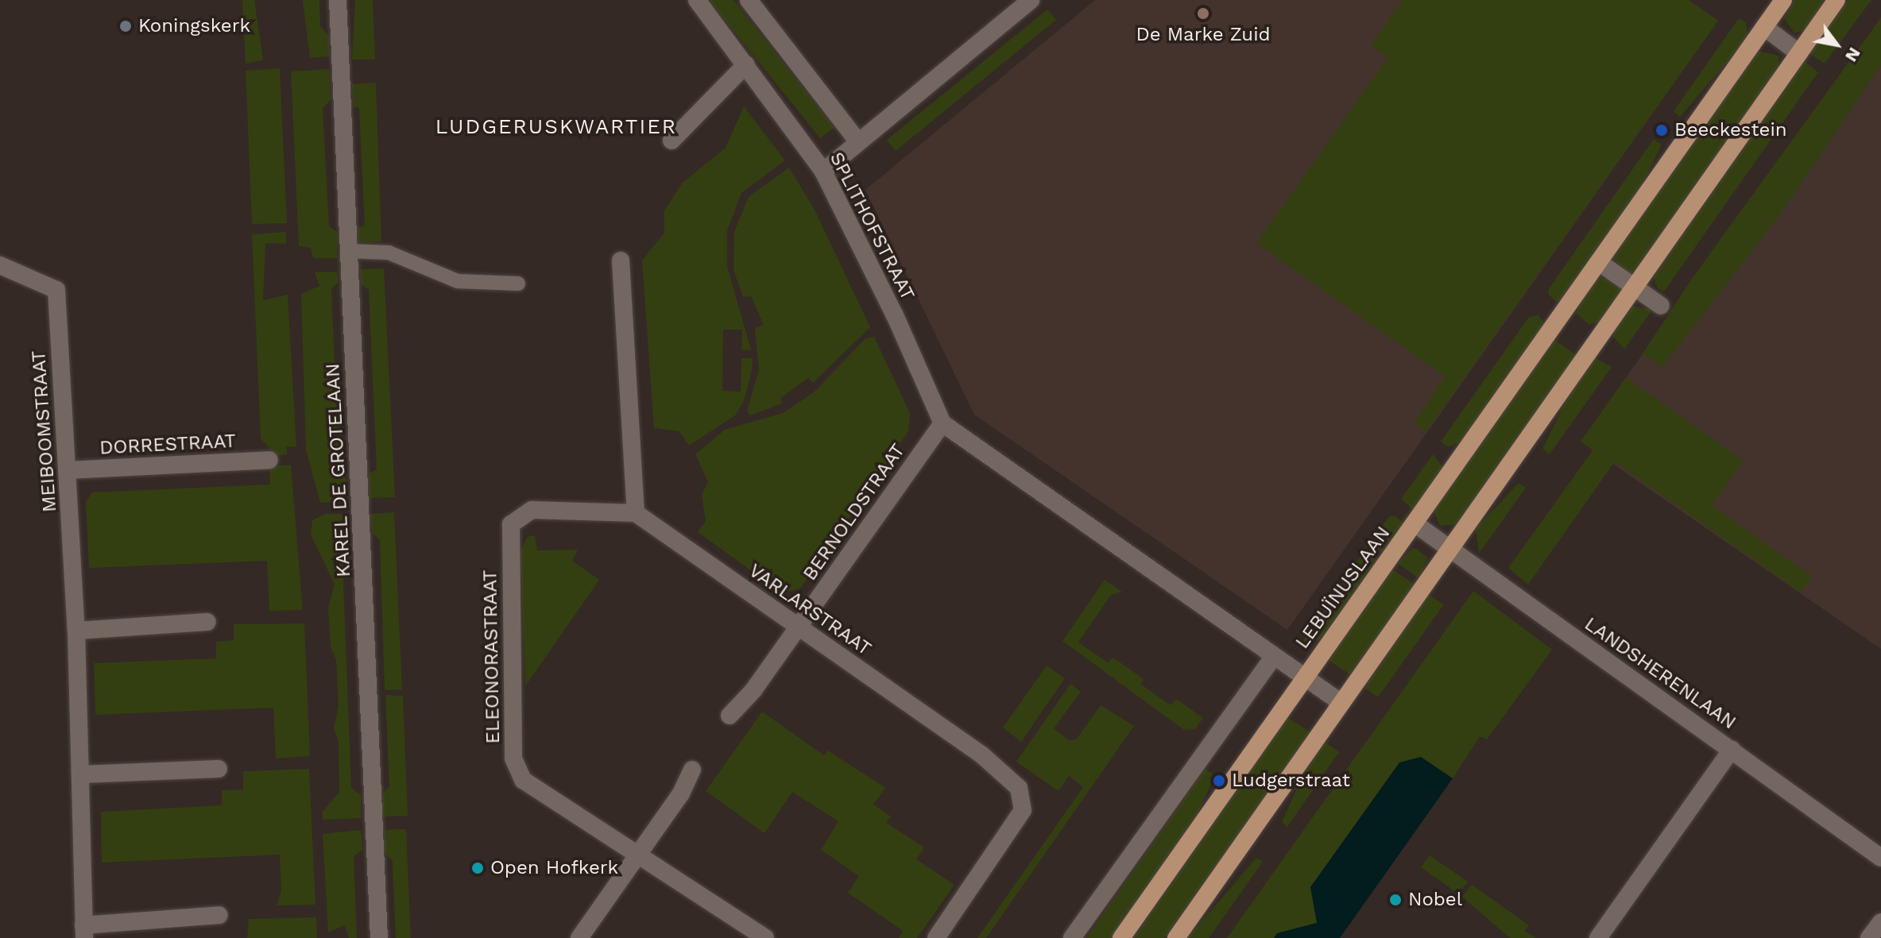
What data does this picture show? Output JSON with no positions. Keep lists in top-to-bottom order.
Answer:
{
  "streets": {
    "main road": ["LEBUÏNUSLAAN"],
    "street": [
      "SPLITHOFSTRAAT",
      "MEIBOOMSTRAAT",
      "DORRESTRAAT",
      "KAREL DE GROTELAAN",
      "BERNOLDSTRAAT",
      "VARLARSTRAAT",
      "ELEONORASTRAAT",
      "LANDSHERENLAAN"
    ]
  },
  "crossings": [
    ["SPLITHOFSTRAAT", "BERNOLDSTRAAT"],
    ["MEIBOOMSTRAAT", "DORRESTRAAT"],
    ["BERNOLDSTRAAT", "VARLARSTRAAT"],
    ["LEBUÏNUSLAAN", "LANDSHERENLAAN"],
    ["VARLARSTRAAT", "ELEONORASTRAAT"]
  ],
  "districts": ["LUDGERUSKWARTIER"],
  "places": [
    "De Marke Zuid",
    "Koningskerk",
    "Beeckestein",
    "Ludgerstraat",
    "Open Hofkerk",
    "Nobel"
  ],
  "north": "bottom right"
}
